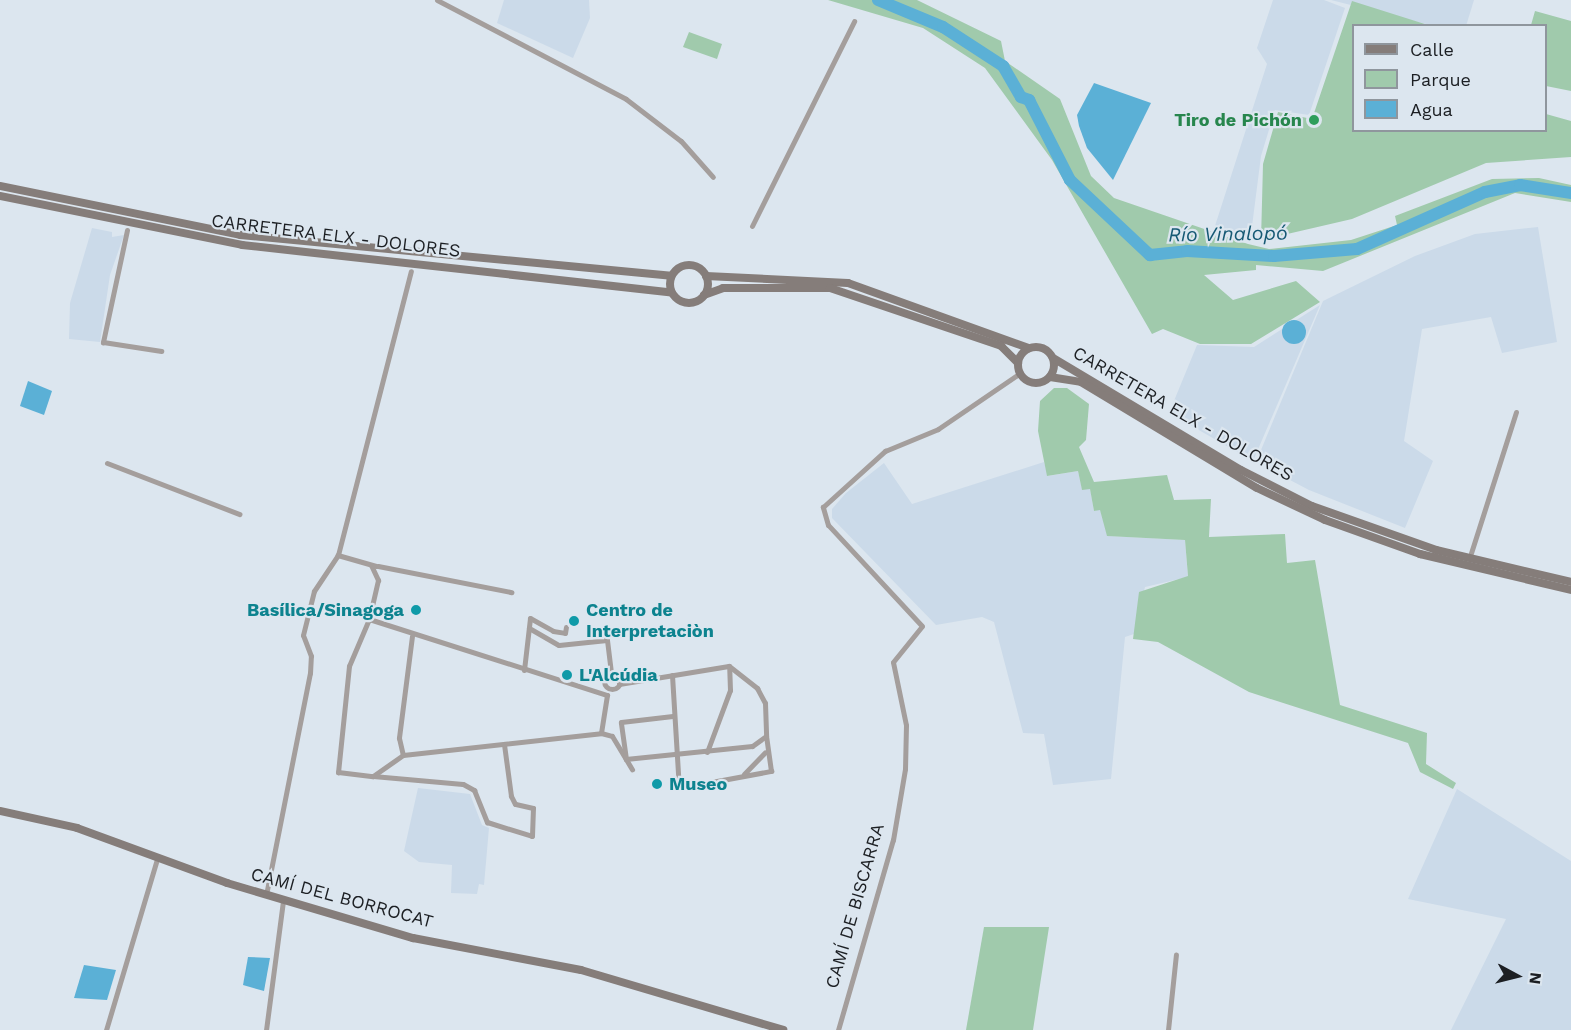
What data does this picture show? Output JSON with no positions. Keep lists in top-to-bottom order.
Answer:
{
  "streets": {
    "main road": ["CARRETERA ELX - DOLORES", "CAMÍ DEL BORROCAT"],
    "street": ["CAMÍ DE BISCARRA"]
  },
  "crossings": [
    ["CARRETERA ELX - DOLORES", "CAMÍ DE BISCARRA"]
  ],
  "water": ["Río Vinalopó"],
  "places": [
    "Tiro de Pichón",
    "Basílica/Sinagoga",
    "Centro de Interpretaciòn",
    "L'Alcúdia",
    "Museo"
  ],
  "legend": ["Calle", "Parque", "Agua"],
  "north": "right"
}
